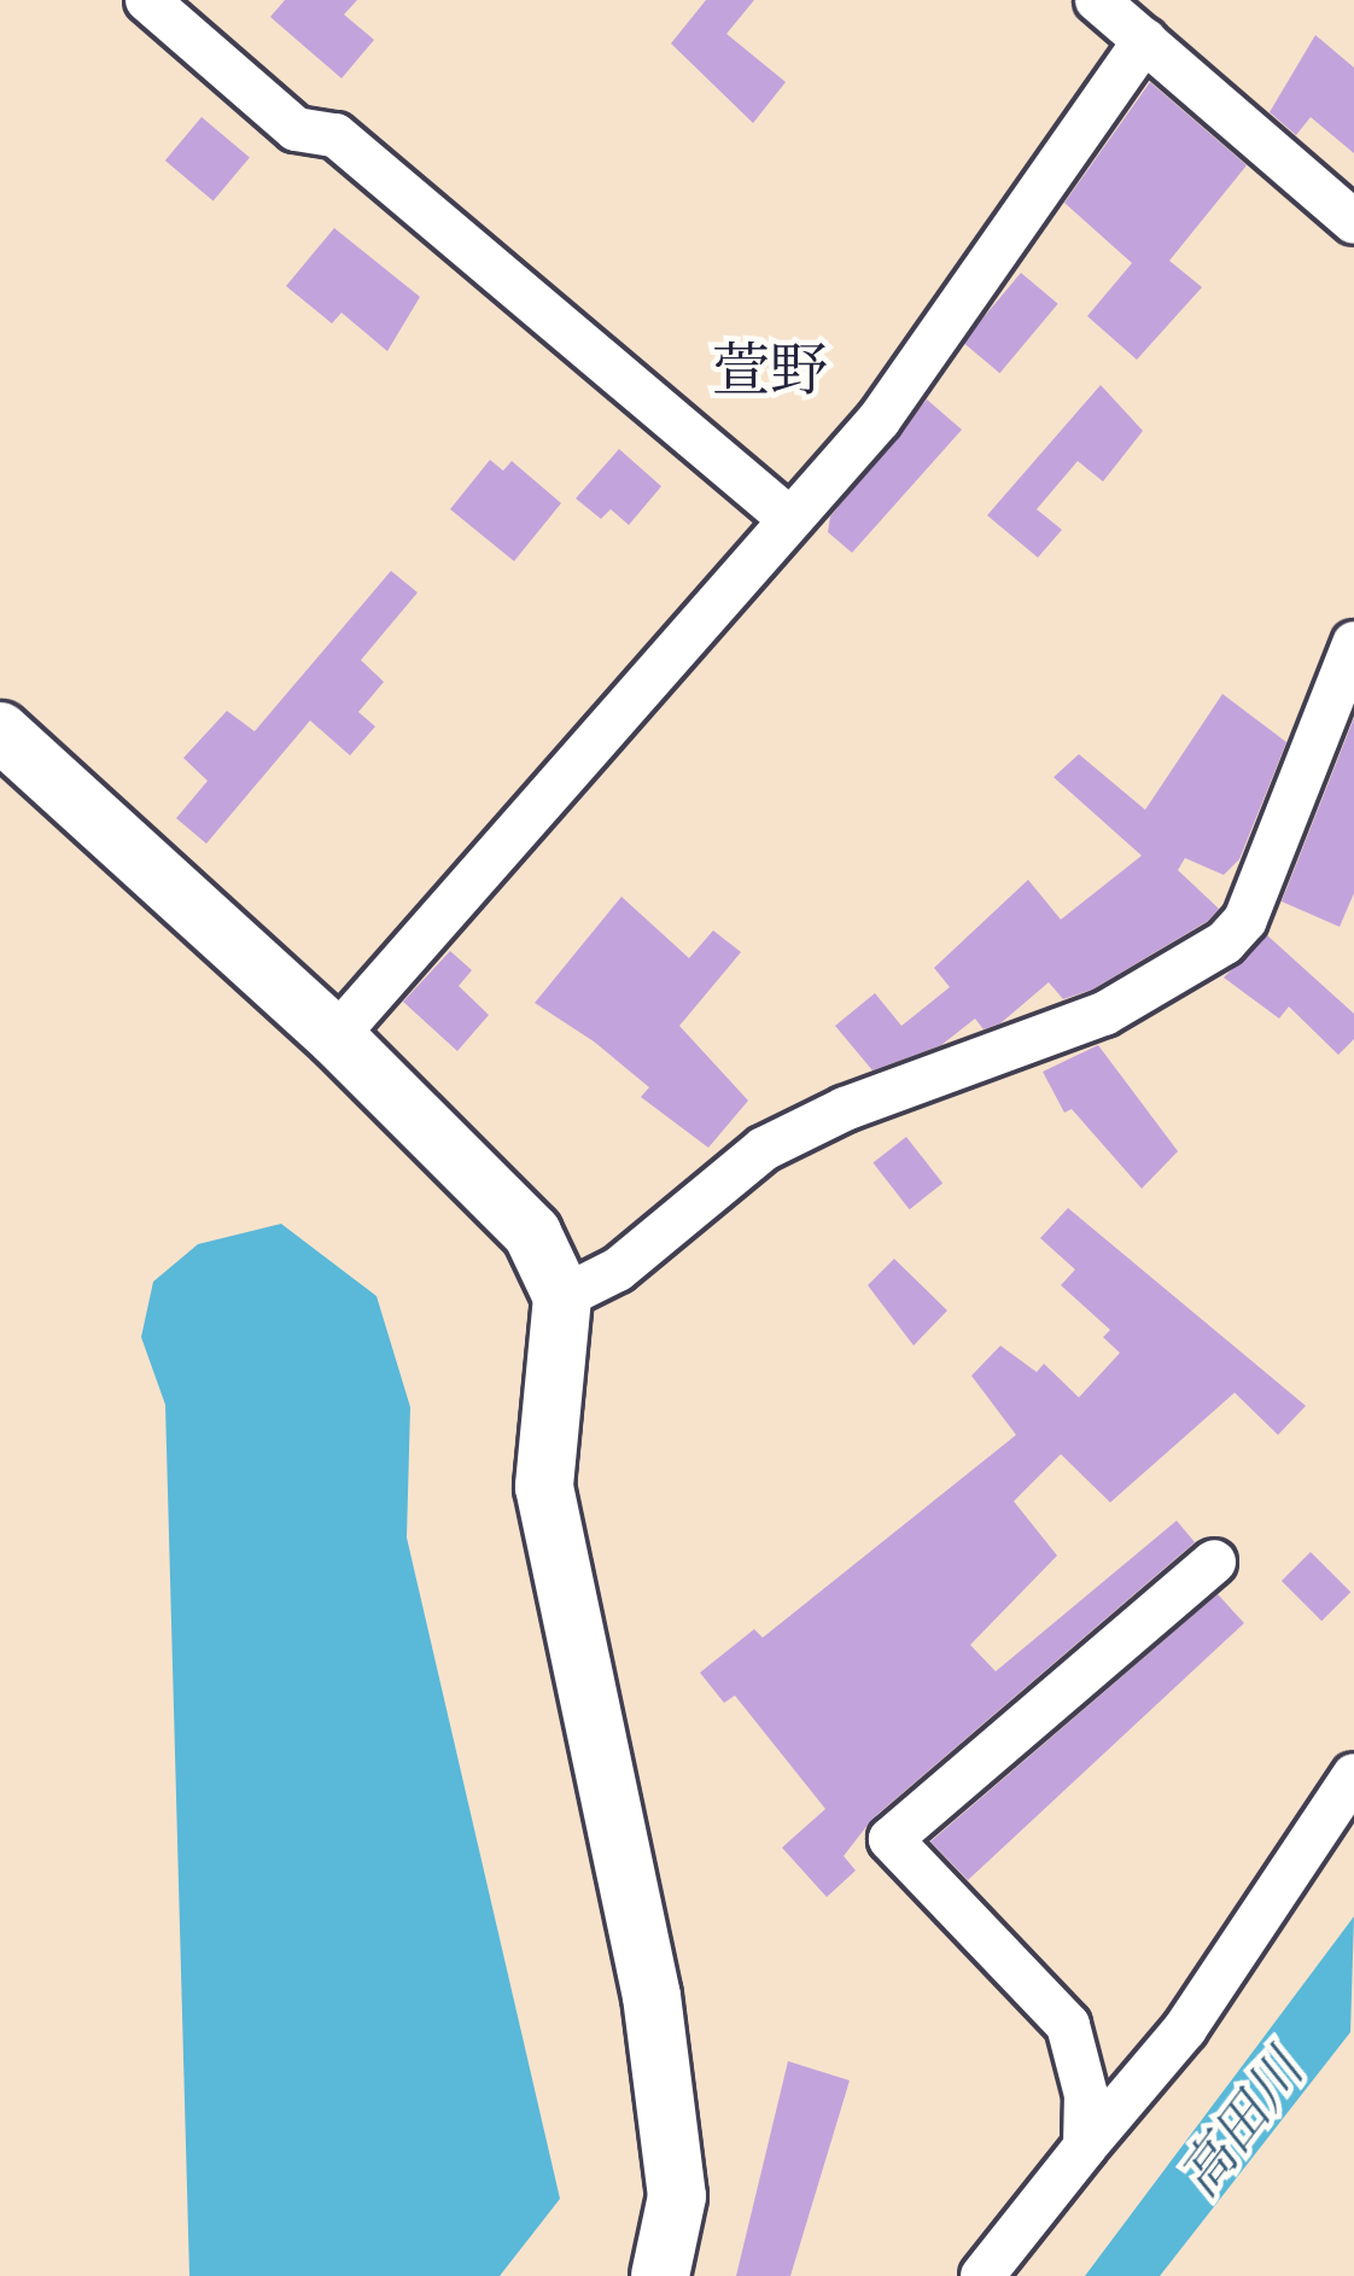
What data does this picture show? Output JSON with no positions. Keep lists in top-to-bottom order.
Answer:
{
  "districts": ["萱野"],
  "water": ["高田川"]
}
